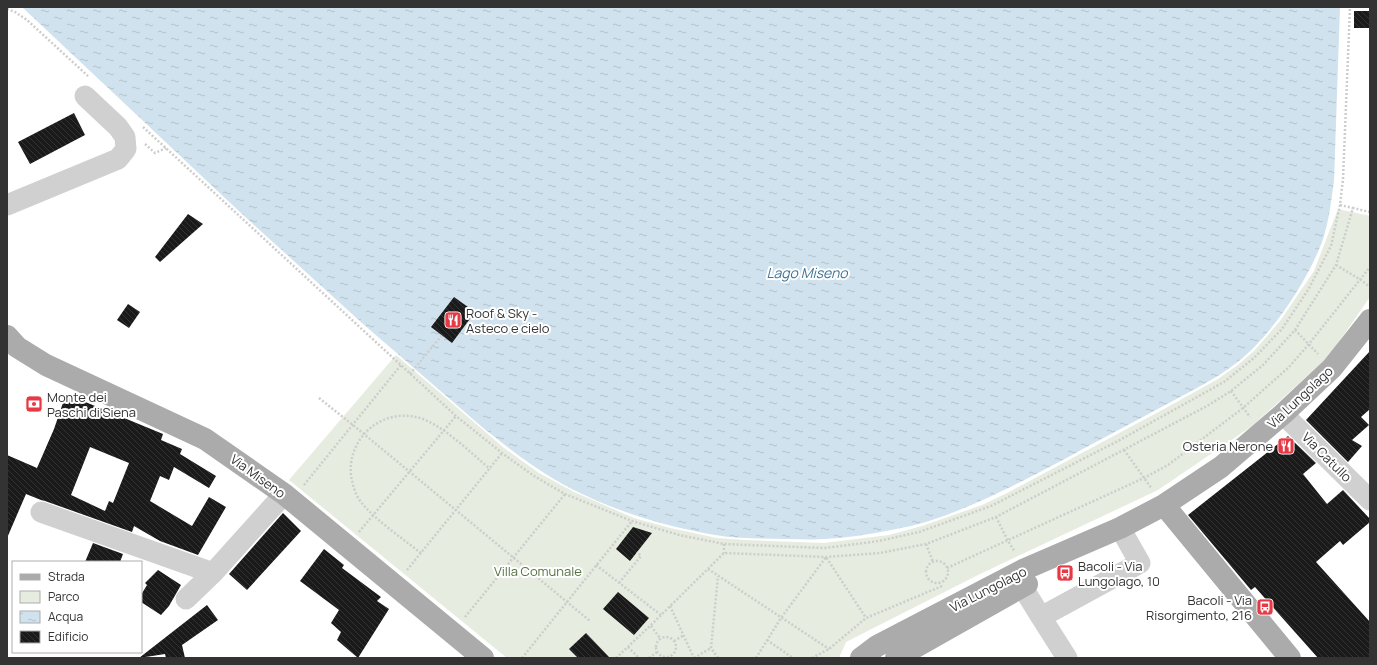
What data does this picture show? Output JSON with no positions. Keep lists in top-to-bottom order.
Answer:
{
  "streets": {
    "main road": ["Via Lungolago", "Via Miseno"],
    "street": ["Via Catullo"]
  },
  "crossings": [
    ["Via Lungolago", "Via Catullo"]
  ],
  "water": ["Lago Miseno"],
  "parks": ["Villa Comunale"],
  "places": {
    "restaurant": ["Roof & Sky - Asteco e cielo", "Osteria Nerone"],
    "bank": ["Monte dei Paschi di Siena"],
    "bus stop": ["Bacoli - Via Lungolago, 10", "Bacoli - Via Risorgimento, 216"]
  },
  "legend": [
    "Strada",
    "Parco",
    "Acqua",
    "Edificio"
  ]
}
